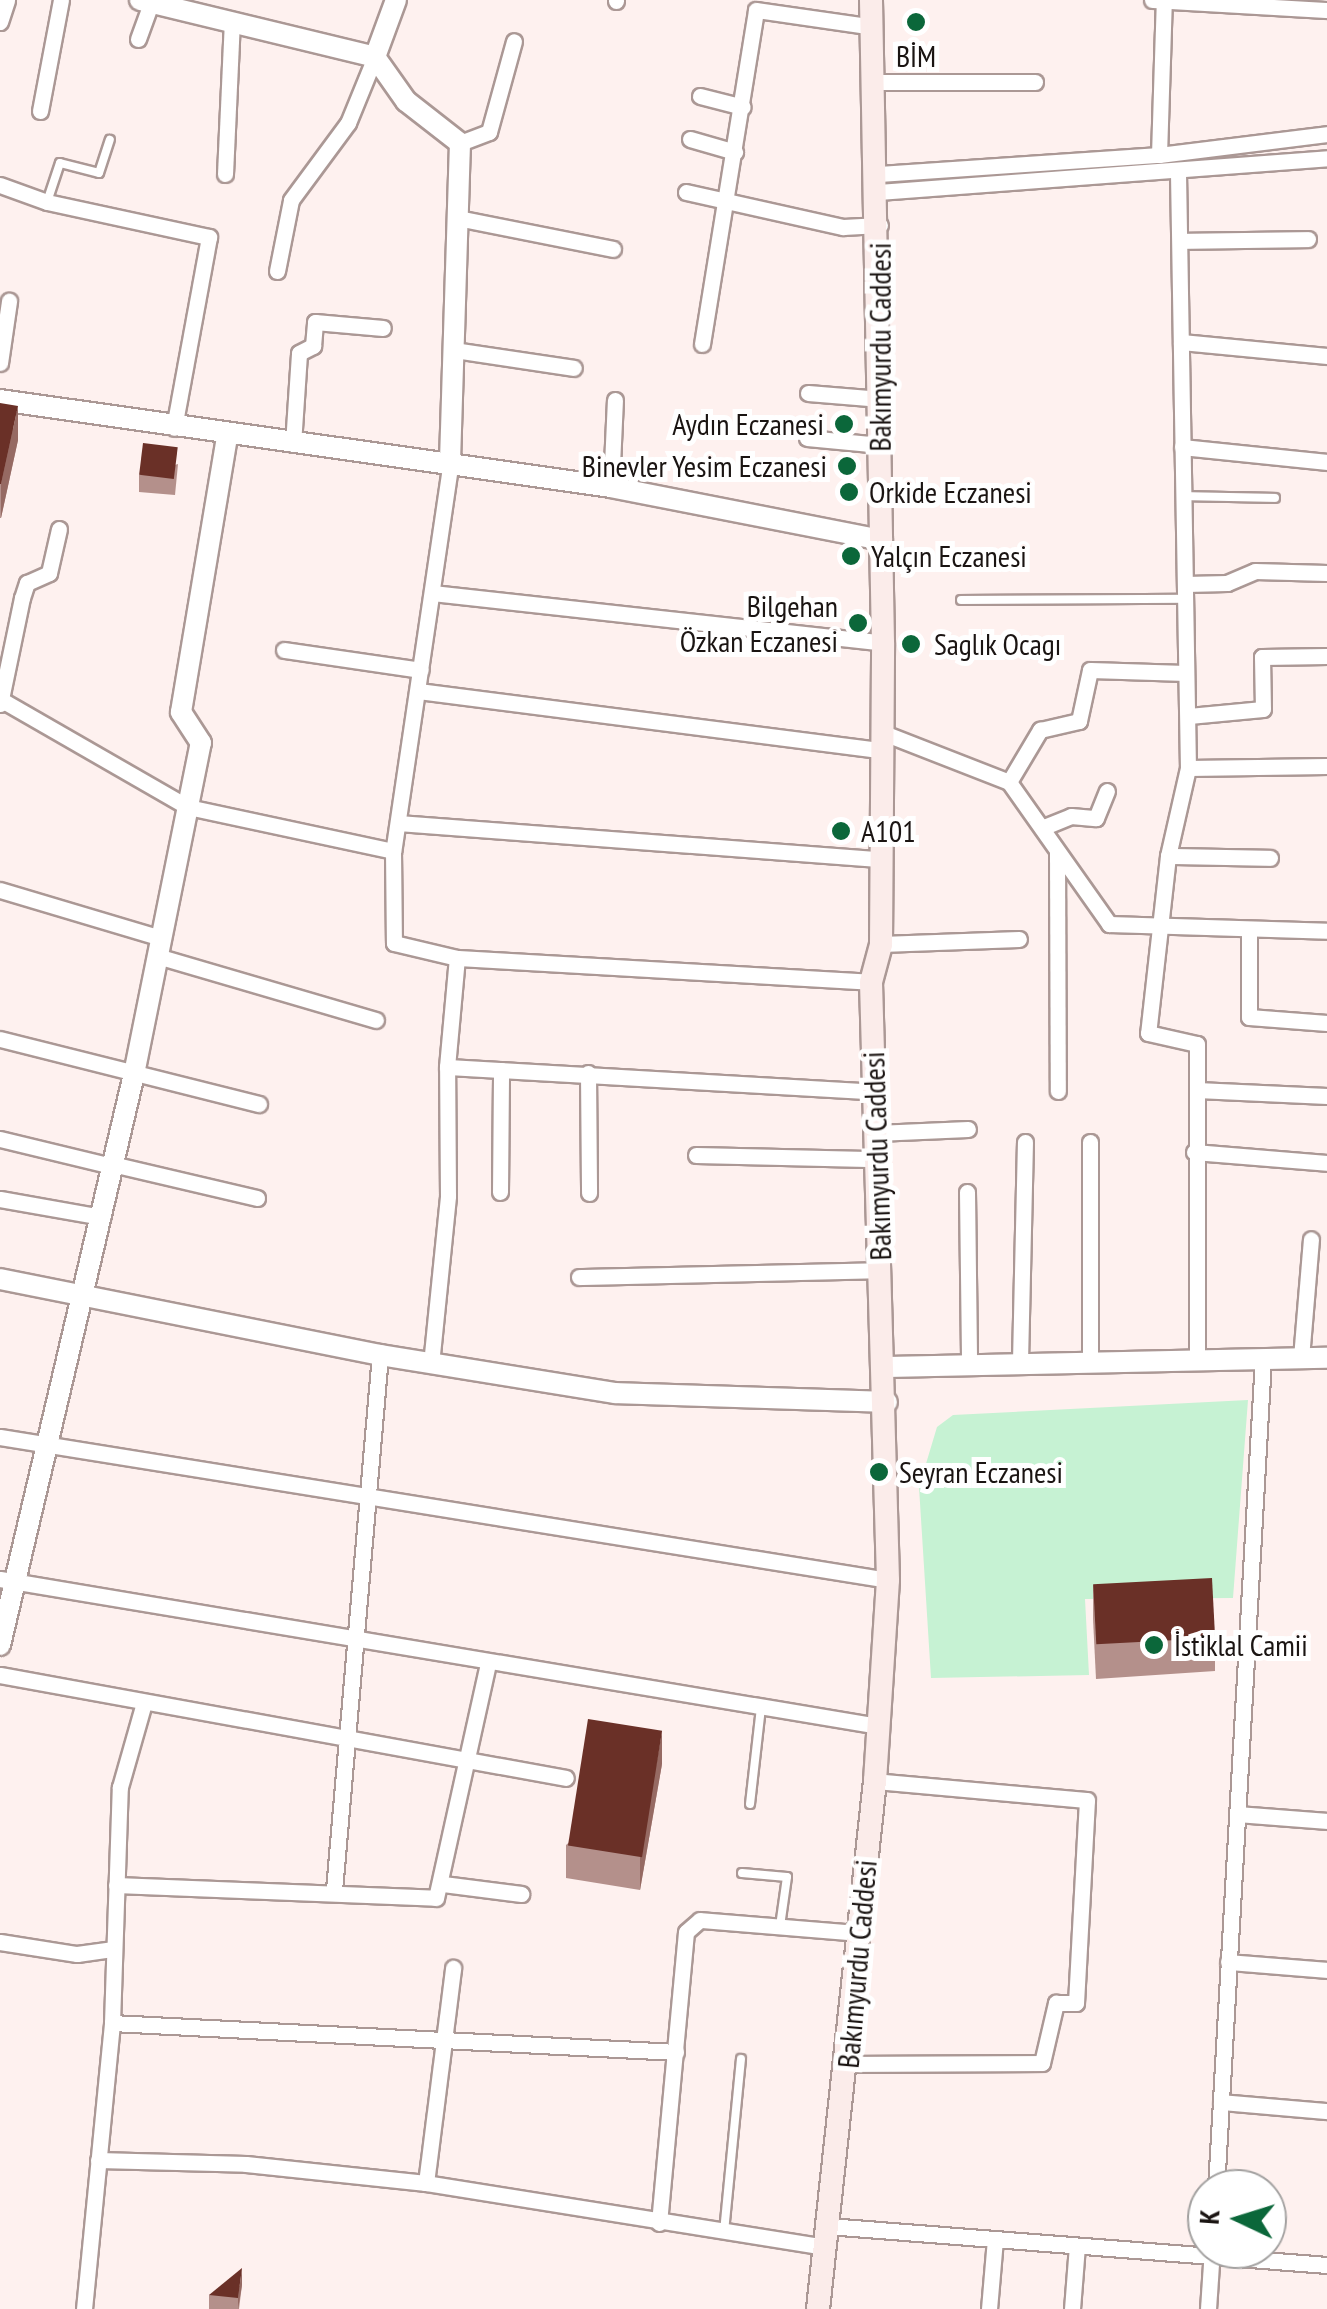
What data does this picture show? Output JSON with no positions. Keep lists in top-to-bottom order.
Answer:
{
  "streets": {
    "main road": ["Bakımyurdu Caddesi"]
  },
  "places": [
    "BİM",
    "Aydın Eczanesi",
    "Binevler Yesim Eczanesi",
    "Orkide Eczanesi",
    "Yalçın Eczanesi",
    "Bilgehan Özkan Eczanesi",
    "Saglık Ocagı",
    "A101",
    "Seyran Eczanesi",
    "İstiklal Camii"
  ],
  "north": "left"
}
